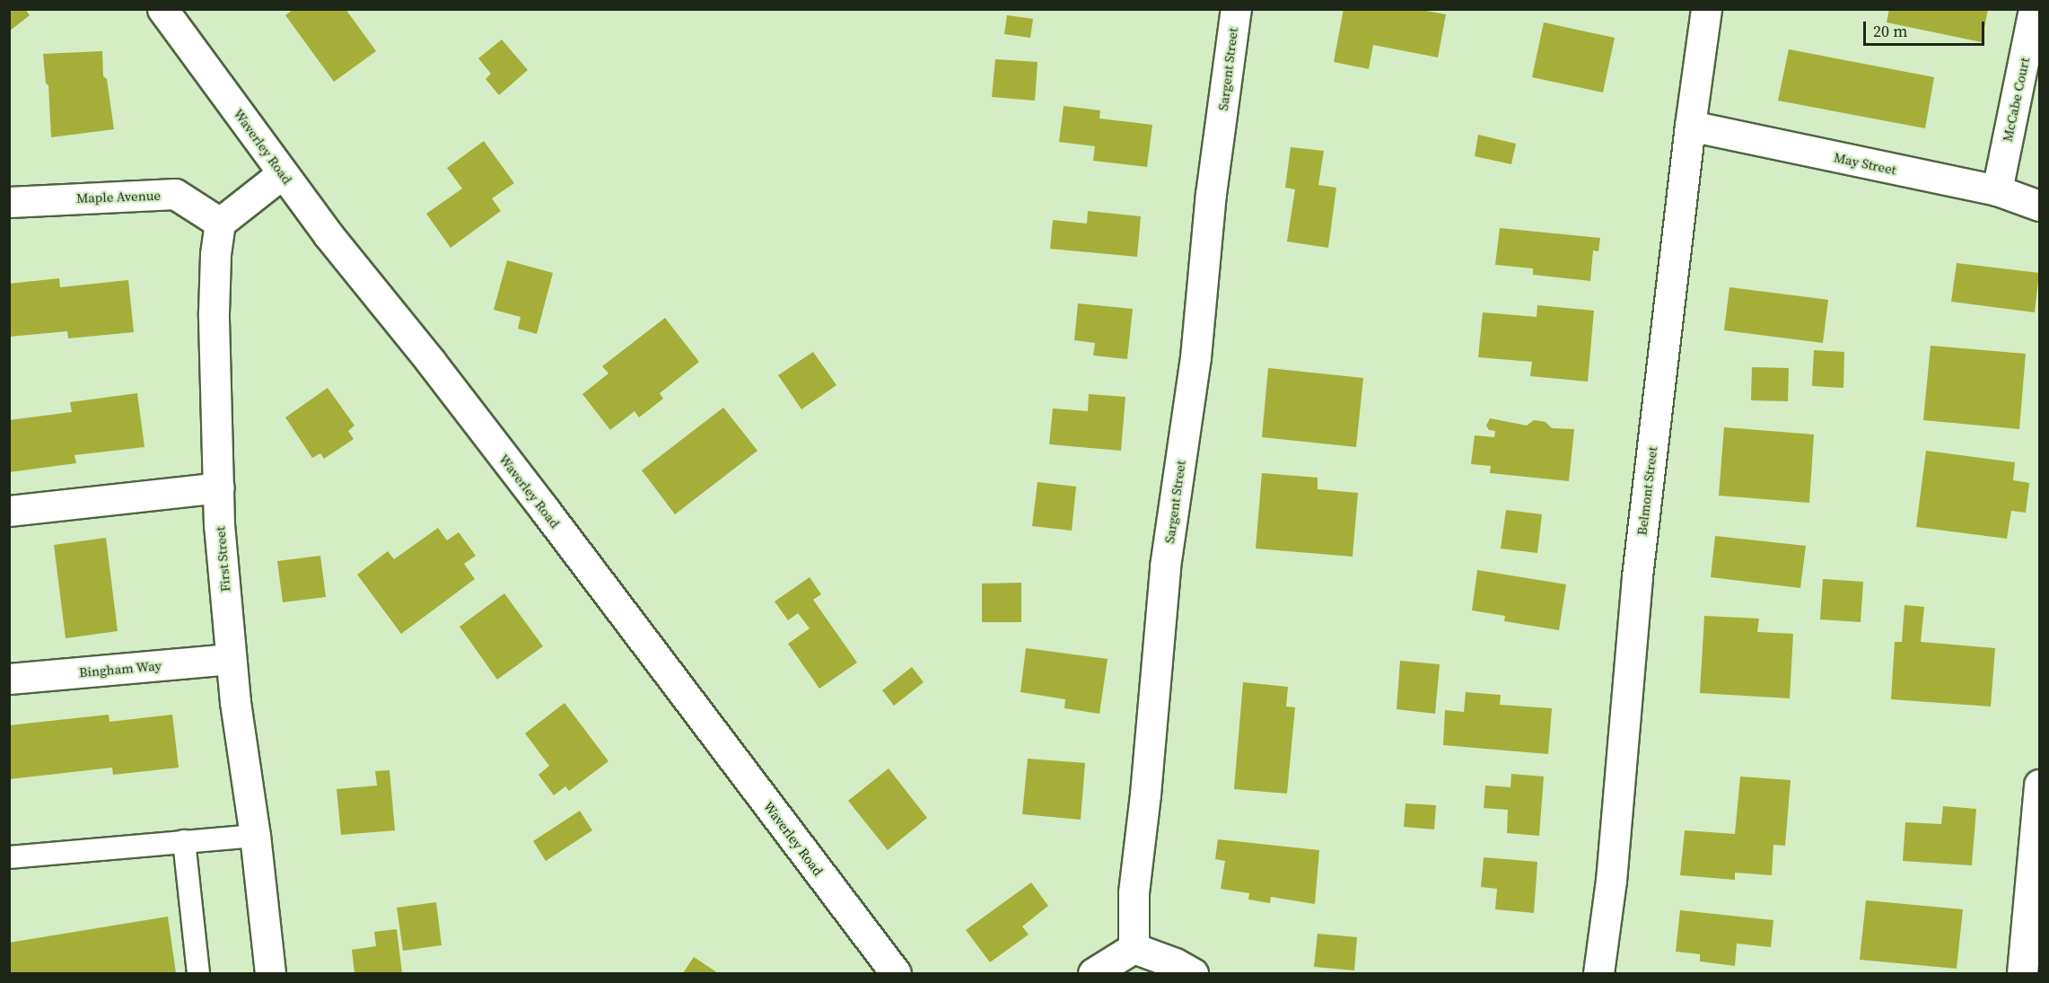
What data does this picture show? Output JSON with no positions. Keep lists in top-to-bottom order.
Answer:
{
  "streets": {
    "street": [
      "Sargent Street",
      "McCabe Court",
      "Waverley Road",
      "May Street",
      "Maple Avenue",
      "Belmont Street",
      "First Street",
      "Bingham Way"
    ]
  },
  "crossings": [
    ["McCabe Court", "May Street"],
    ["May Street", "Belmont Street"],
    ["Maple Avenue", "First Street"],
    ["First Street", "Bingham Way"]
  ],
  "scale_bar": "20 m"
}
